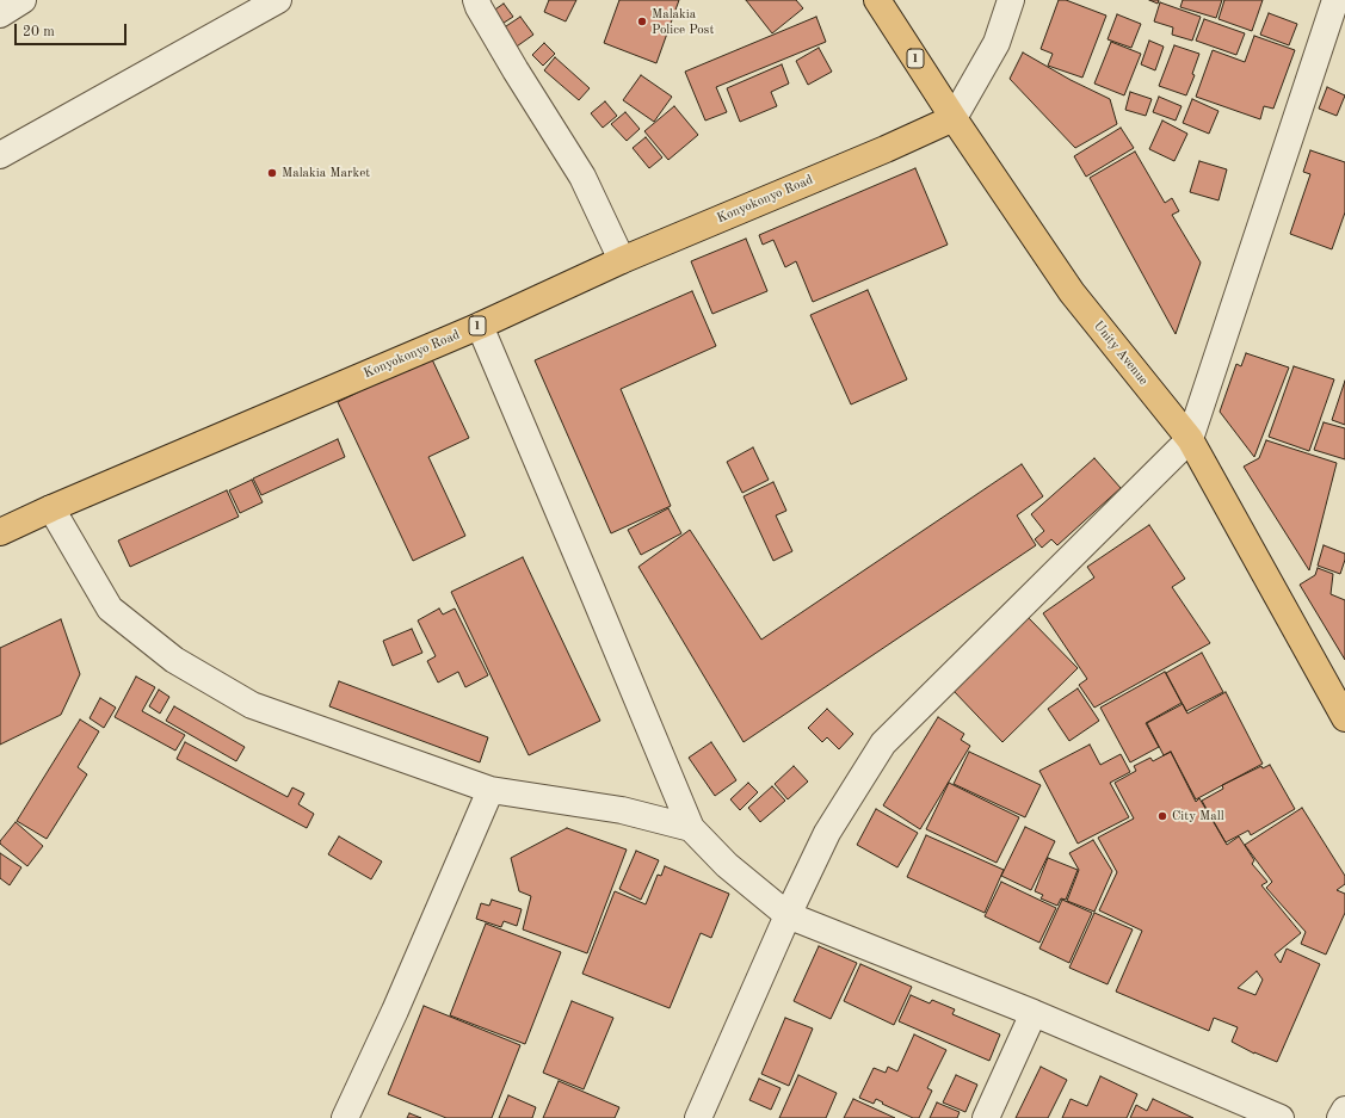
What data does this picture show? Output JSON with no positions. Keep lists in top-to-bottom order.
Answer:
{
  "streets": {
    "main road": ["1", "Konyokonyo Road", "Unity Avenue"]
  },
  "crossings": [
    ["Konyokonyo Road", "Unity Avenue"]
  ],
  "places": ["Malakia Police Post", "Malakia Market", "City Mall"],
  "scale_bar": "20 m"
}
